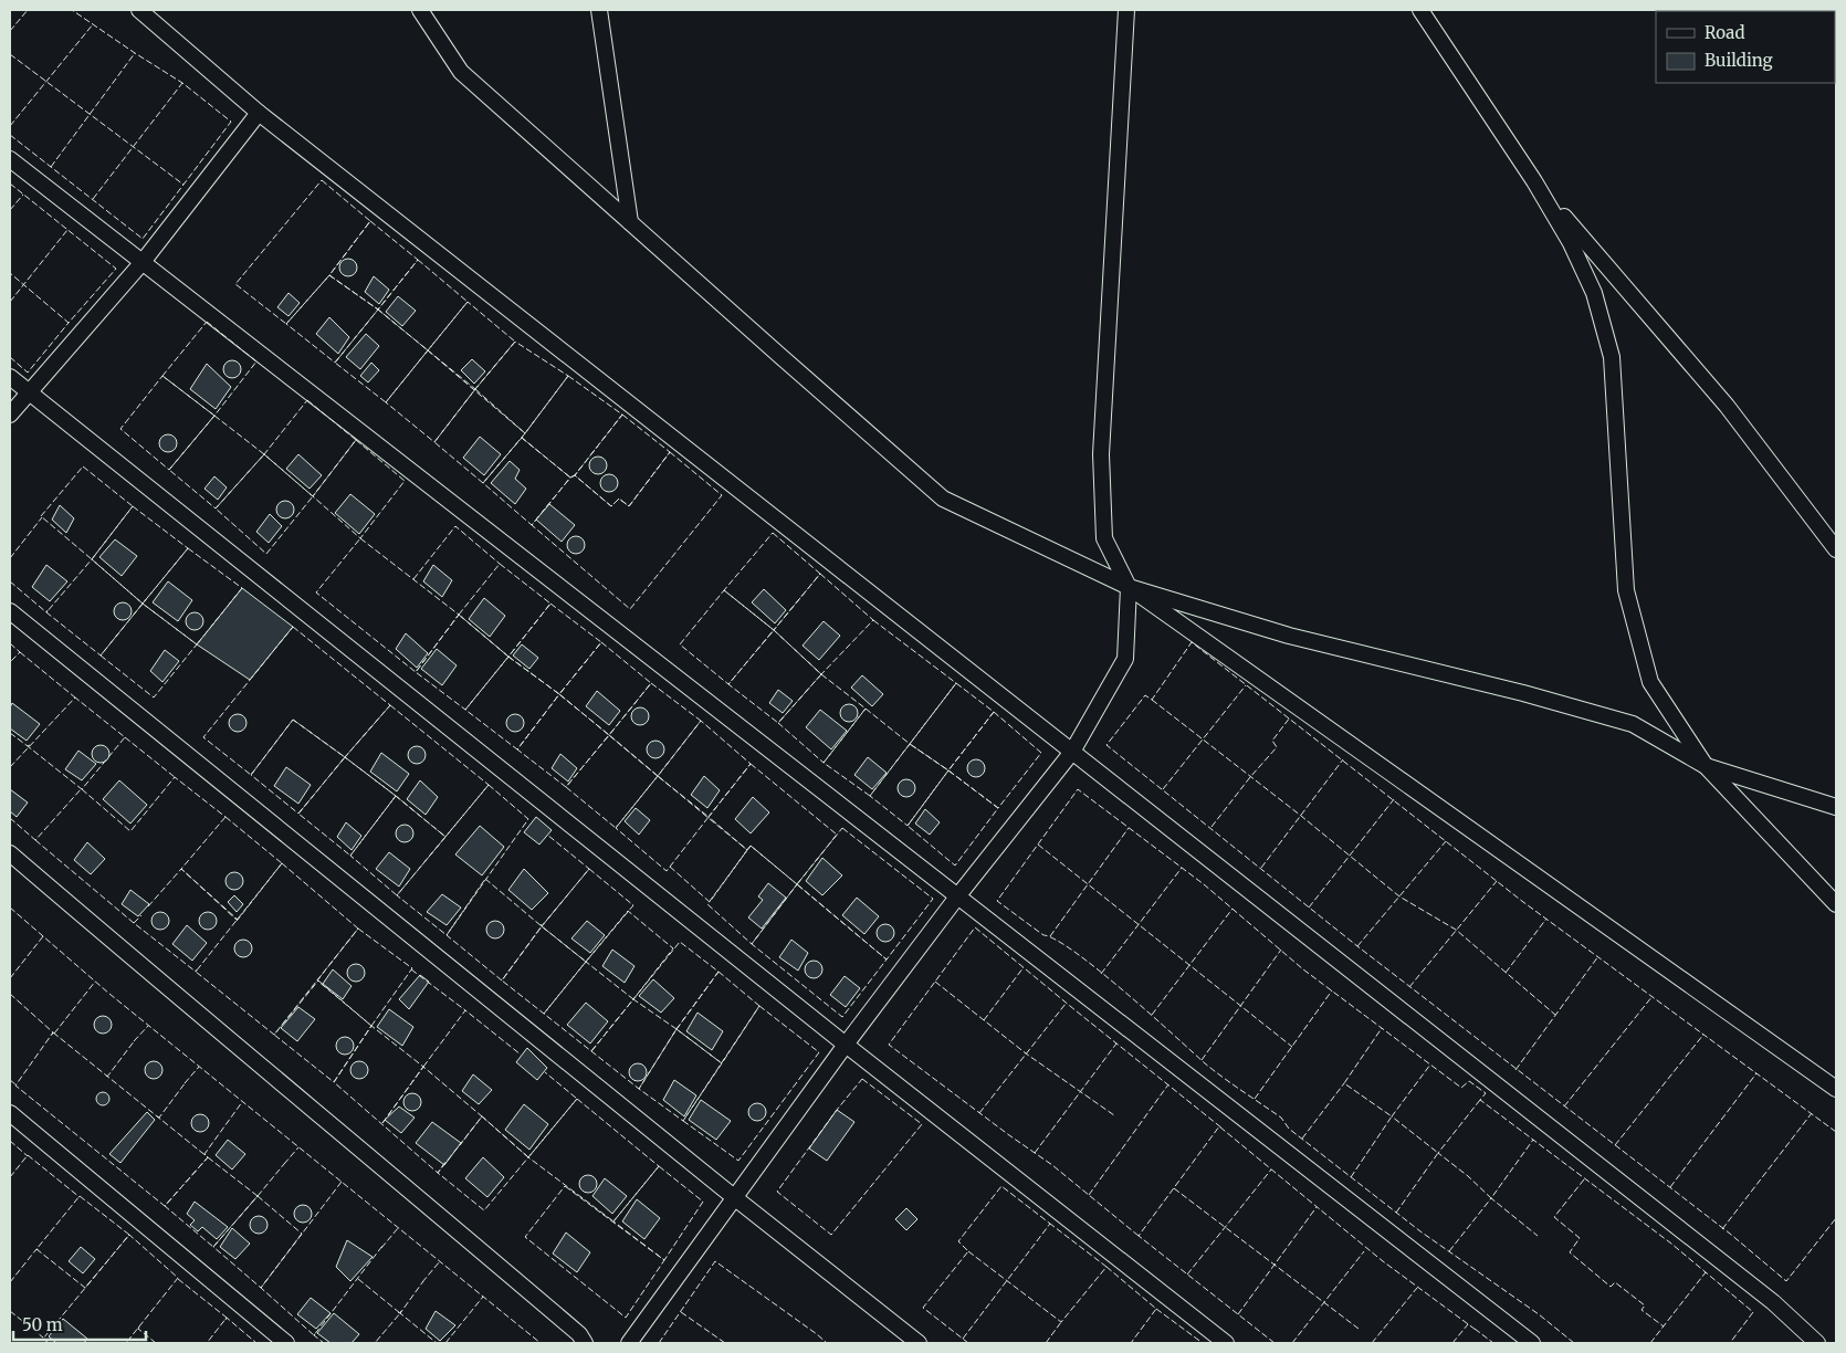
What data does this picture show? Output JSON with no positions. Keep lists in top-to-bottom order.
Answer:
{
  "legend": ["Road", "Building"],
  "scale_bar": "50 m"
}
